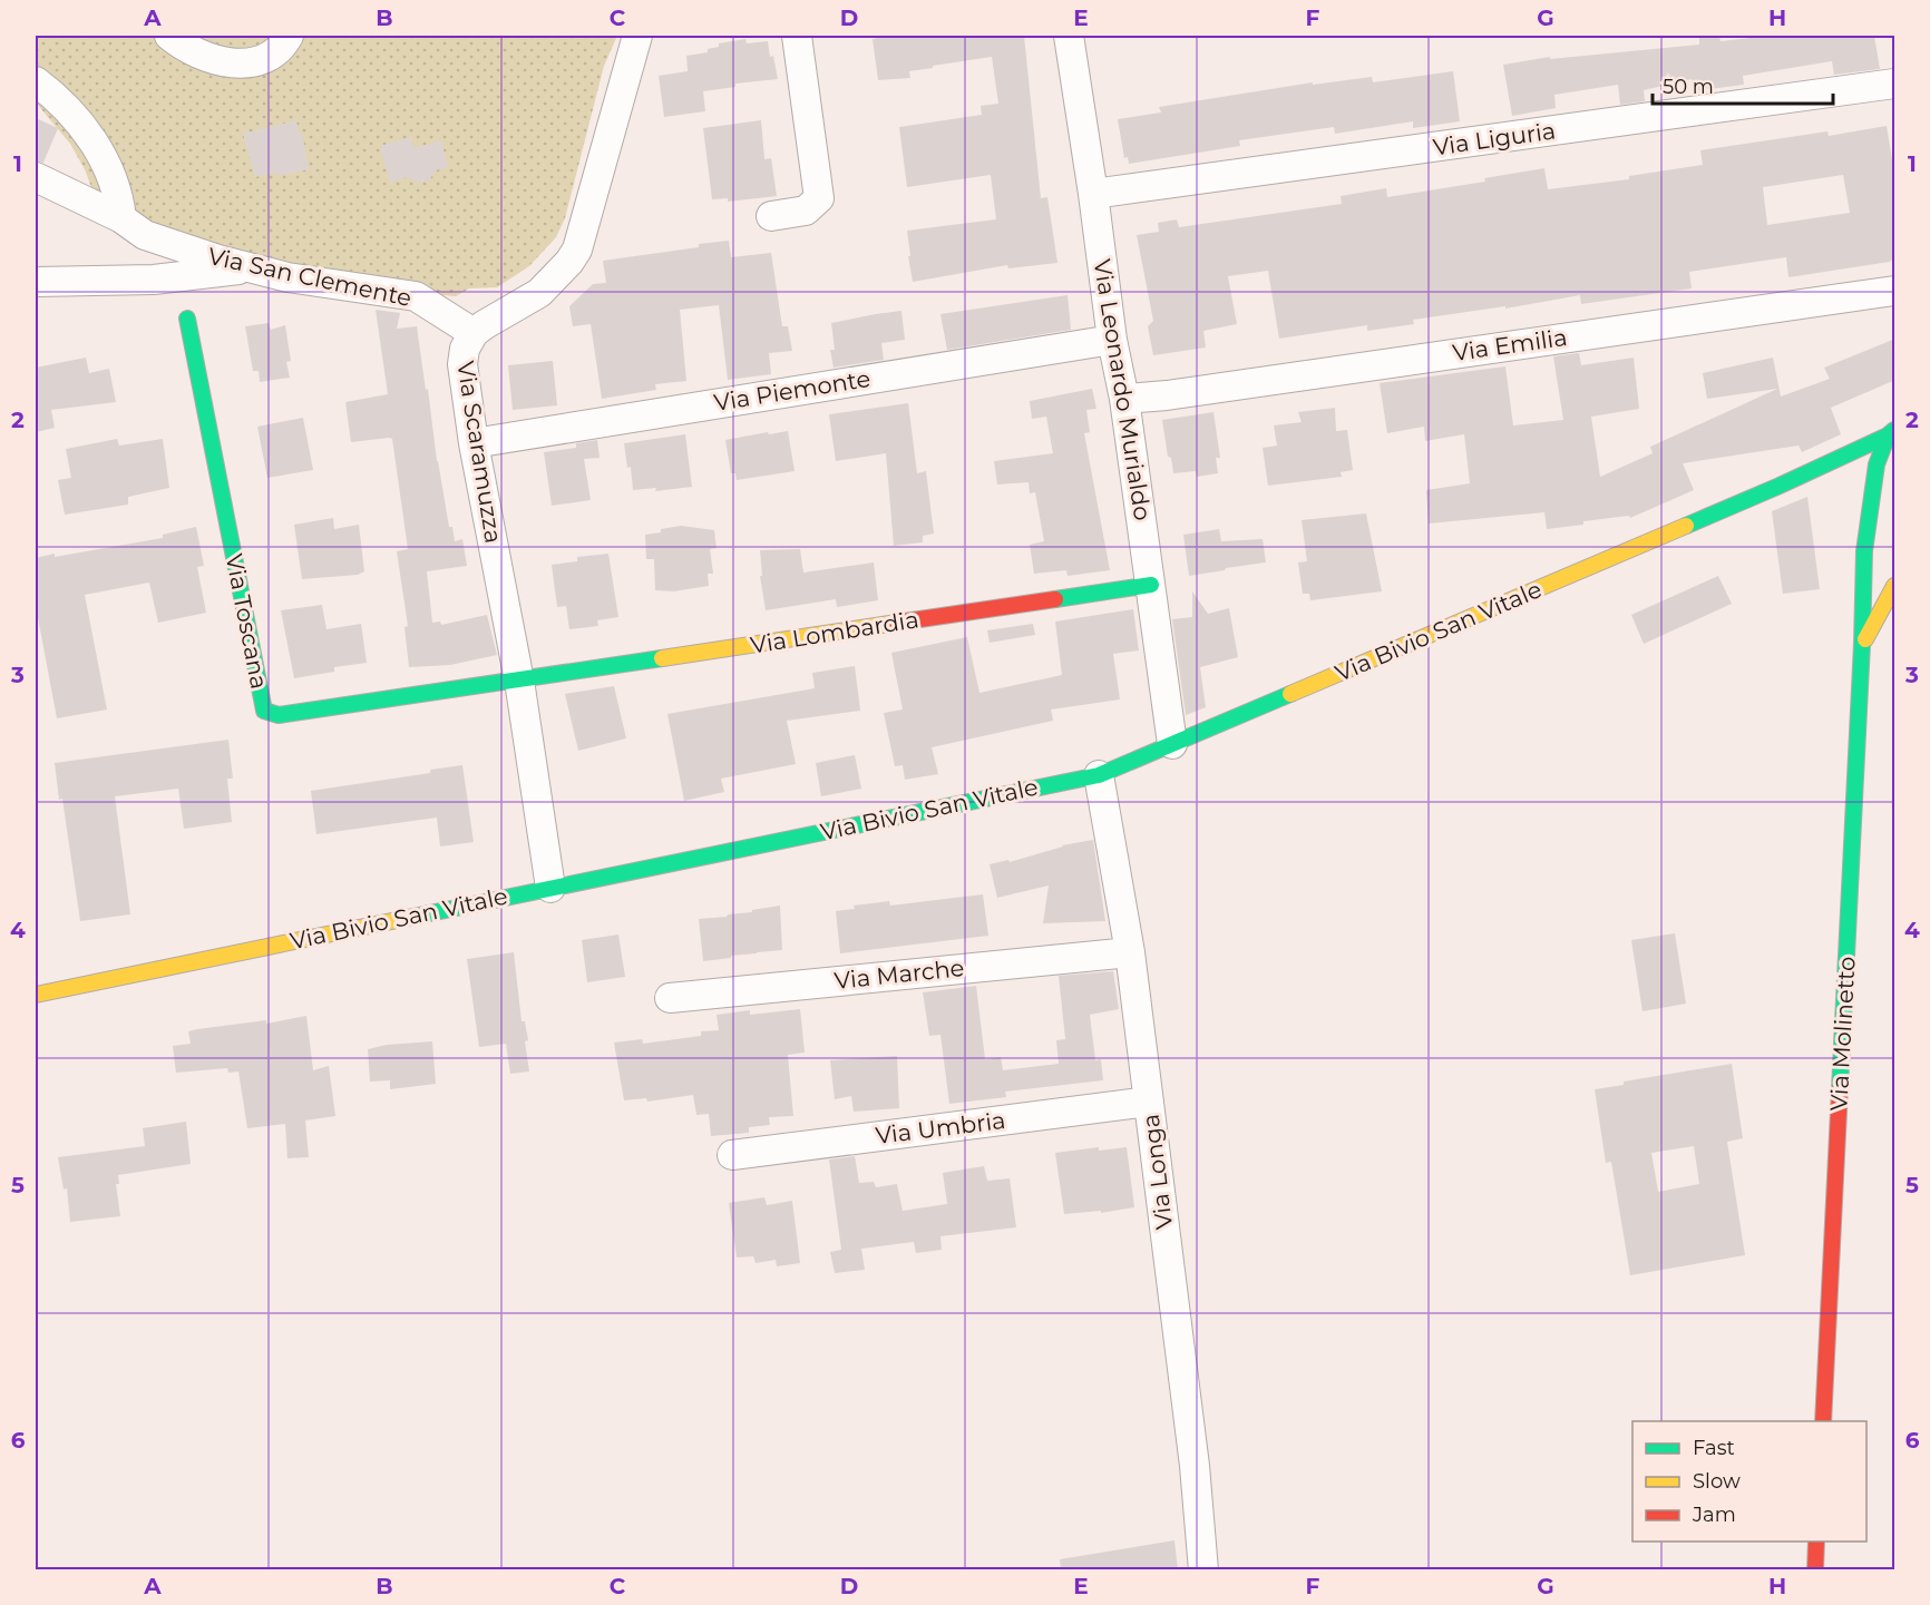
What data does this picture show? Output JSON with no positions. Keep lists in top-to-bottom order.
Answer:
{
  "streets": {
    "main road": [
      "Via Toscana",
      "Via Bivio San Vitale",
      "Via Lombardia",
      "Via Molinetto"
    ],
    "street": [
      "Via Liguria",
      "Via San Clemente",
      "Via Emilia",
      "Via Leonardo Murialdo",
      "Via Piemonte",
      "Via Scaramuzza",
      "Via Marche",
      "Via Umbria",
      "Via Longa"
    ]
  },
  "crossings": [
    ["Via Liguria", "Via Leonardo Murialdo"],
    ["Via San Clemente", "Via Scaramuzza"],
    ["Via Emilia", "Via Leonardo Murialdo"],
    ["Via Leonardo Murialdo", "Via Piemonte"],
    ["Via Leonardo Murialdo", "Via Bivio San Vitale"],
    ["Via Leonardo Murialdo", "Via Lombardia"],
    ["Via Piemonte", "Via Scaramuzza"],
    ["Via Scaramuzza", "Via Toscana"],
    ["Via Scaramuzza", "Via Bivio San Vitale"],
    ["Via Scaramuzza", "Via Lombardia"],
    ["Via Toscana", "Via Lombardia"],
    ["Via Bivio San Vitale", "Via Molinetto"],
    ["Via Bivio San Vitale", "Via Longa"],
    ["Via Marche", "Via Longa"],
    ["Via Umbria", "Via Longa"]
  ],
  "legend": ["Fast", "Slow", "Jam"],
  "scale_bar": "50 m",
  "grid": {
    "columns": [
      "A",
      "B",
      "C",
      "D",
      "E",
      "F",
      "G",
      "H"
    ],
    "rows": [
      "1",
      "2",
      "3",
      "4",
      "5",
      "6"
    ]
  }
}
